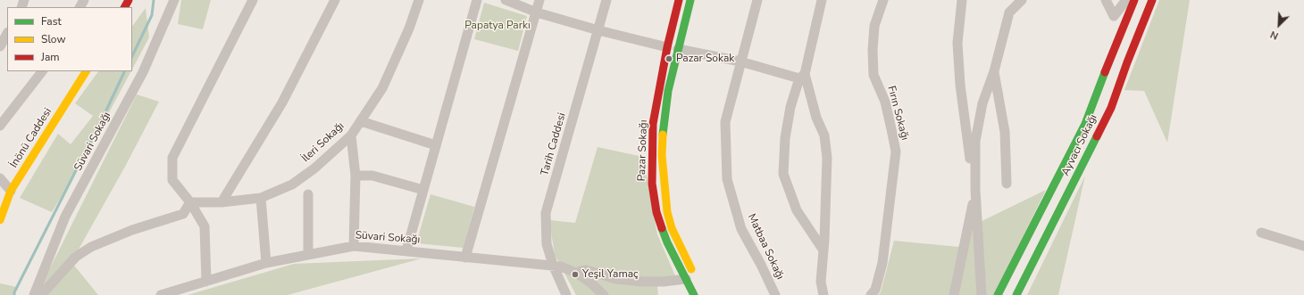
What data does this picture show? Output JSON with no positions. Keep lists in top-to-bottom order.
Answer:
{
  "streets": {
    "main road": ["İnönü Caddesi", "Ayvacı Sokağı", "Pazar Sokağı"],
    "street": [
      "Fırın Sokağı",
      "Süvari Sokağı",
      "İleri Sokağı",
      "Tarih Caddesi",
      "Matbaa Sokağı"
    ]
  },
  "crossings": [
    ["Süvari Sokağı", "Tarih Caddesi"]
  ],
  "parks": ["Papatya Parkı"],
  "places": ["Pazar Sokak", "Yeşil Yamaç"],
  "legend": ["Fast", "Slow", "Jam"],
  "north": "bottom left"
}
